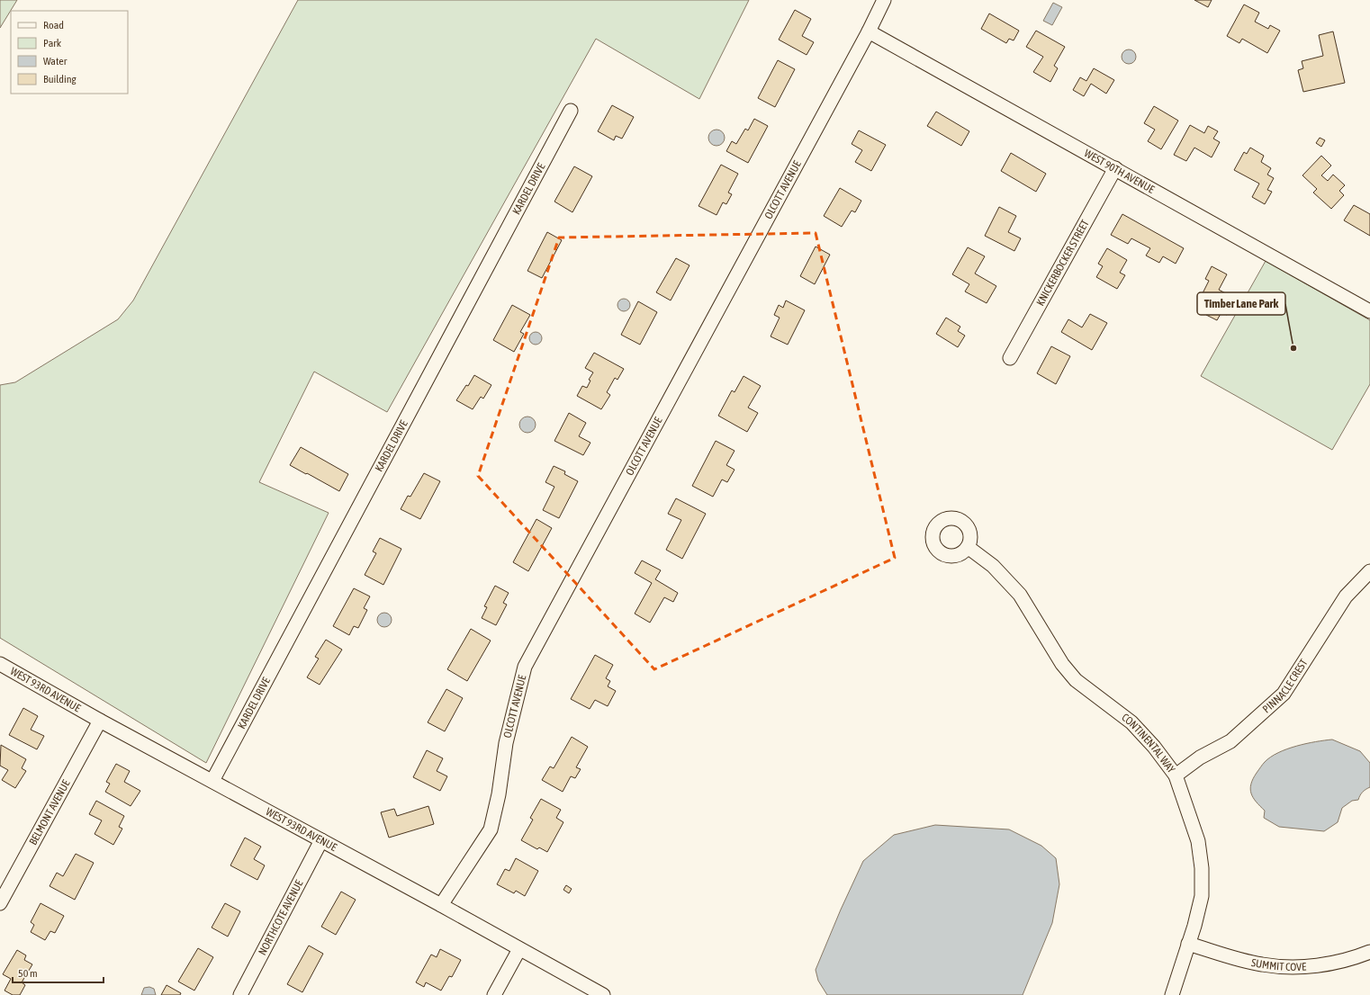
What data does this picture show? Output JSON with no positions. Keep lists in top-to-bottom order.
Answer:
{
  "streets": {
    "street": [
      "WEST 90TH AVENUE",
      "KARDEL DRIVE",
      "OLCOTT AVENUE",
      "KNICKERBOCKER STREET",
      "PINNACLE CREST",
      "WEST 93RD AVENUE",
      "CONTINENTAL WAY",
      "BELMONT AVENUE",
      "NORTHCOTE AVENUE",
      "SUMMIT COVE"
    ]
  },
  "crossings": [
    ["WEST 90TH AVENUE", "OLCOTT AVENUE"],
    ["WEST 90TH AVENUE", "KNICKERBOCKER STREET"],
    ["KARDEL DRIVE", "WEST 93RD AVENUE"],
    ["OLCOTT AVENUE", "WEST 93RD AVENUE"],
    ["PINNACLE CREST", "CONTINENTAL WAY"],
    ["WEST 93RD AVENUE", "BELMONT AVENUE"],
    ["WEST 93RD AVENUE", "NORTHCOTE AVENUE"],
    ["CONTINENTAL WAY", "SUMMIT COVE"]
  ],
  "places": ["Timber Lane Park"],
  "legend": [
    "Road",
    "Park",
    "Water",
    "Building"
  ],
  "scale_bar": "50 m"
}
